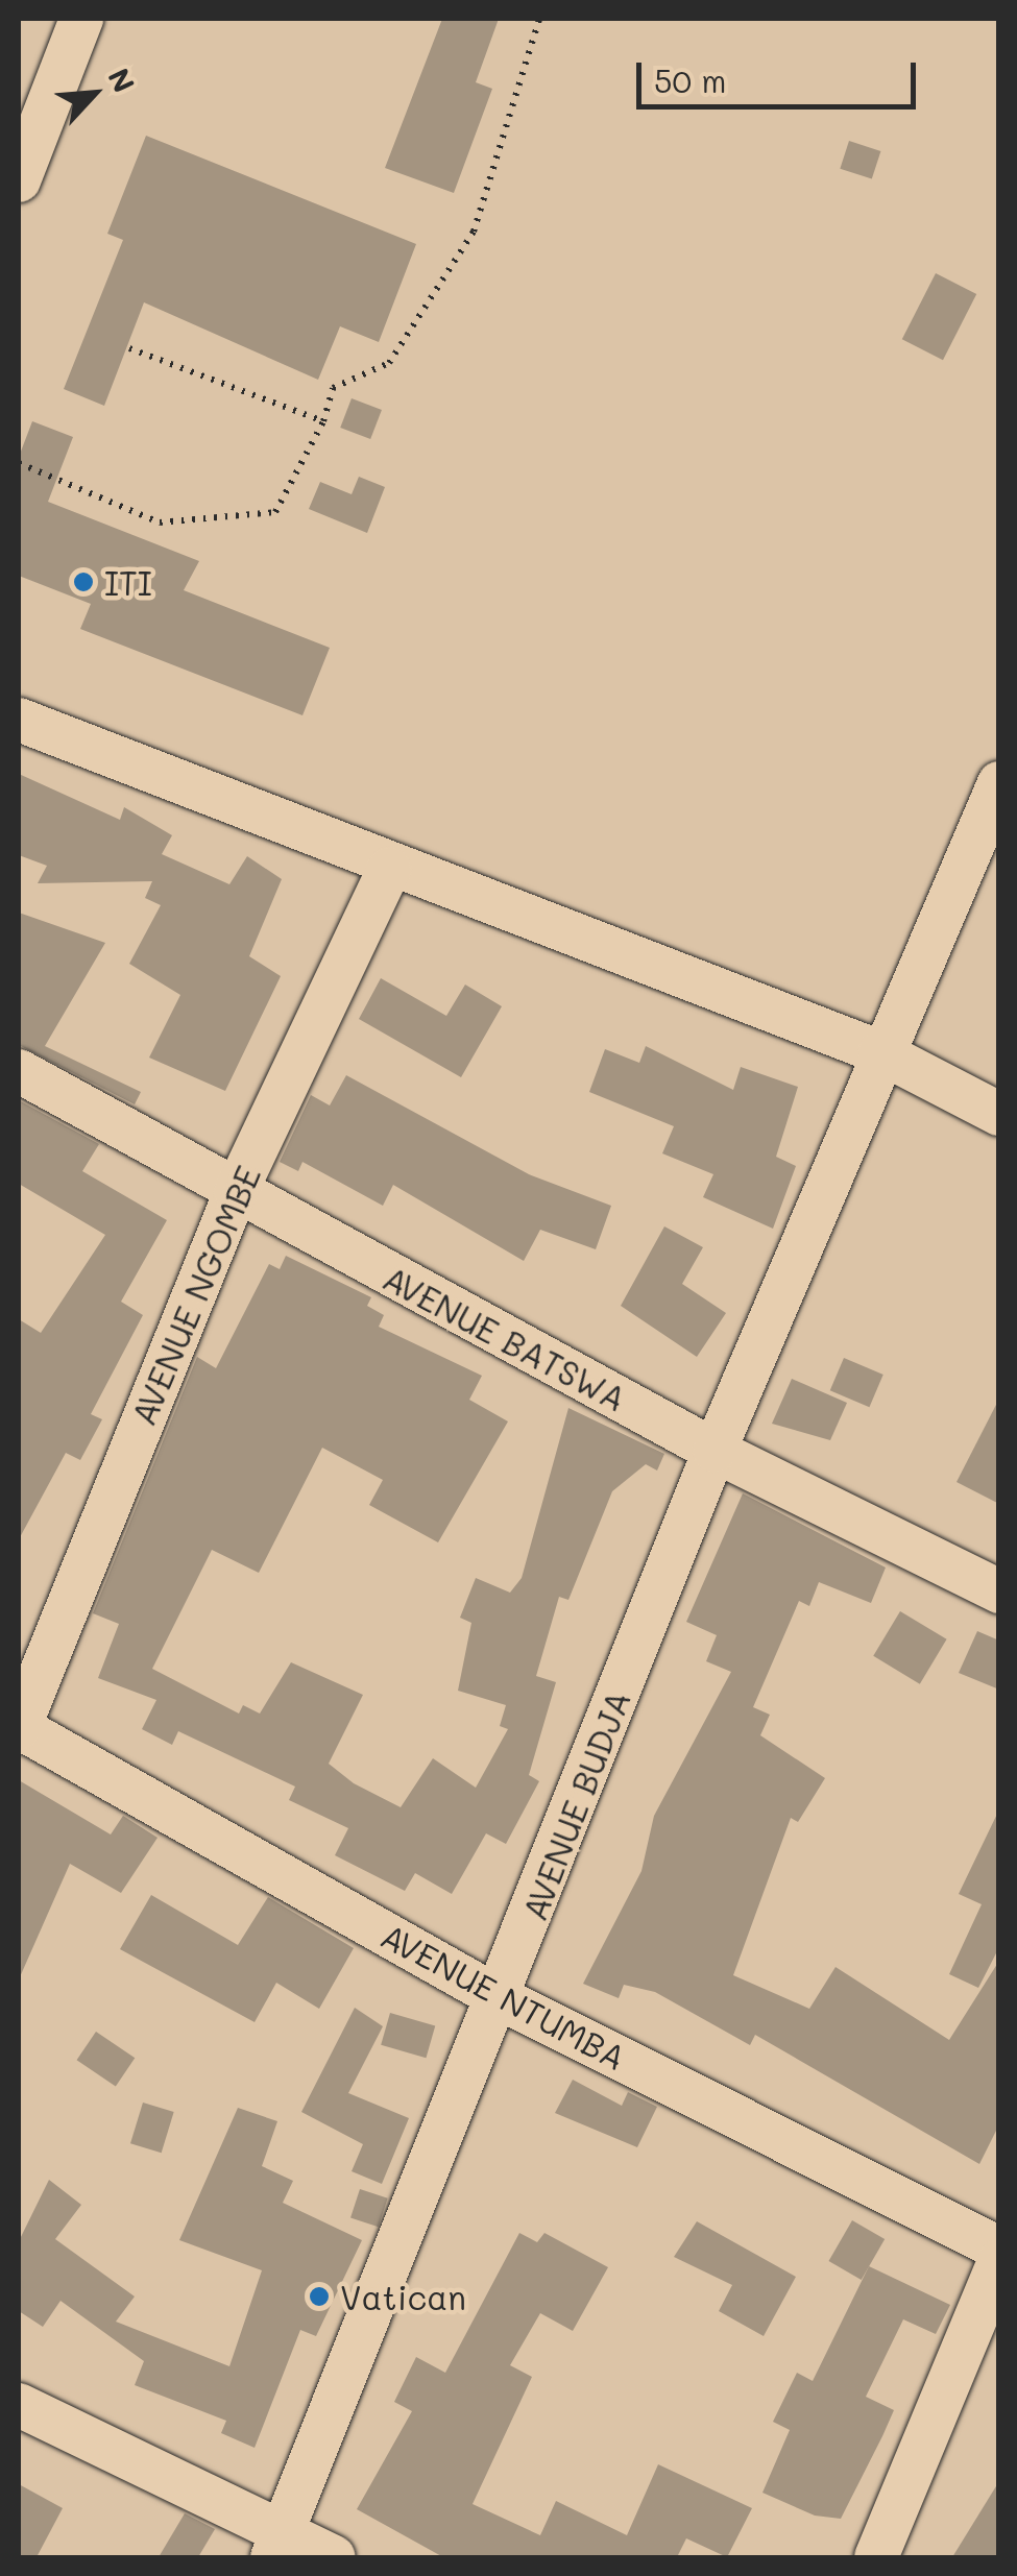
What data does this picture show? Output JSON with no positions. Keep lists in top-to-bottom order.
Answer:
{
  "streets": {
    "street": [
      "AVENUE NGOMBE",
      "AVENUE BATSWA",
      "AVENUE BUDJA",
      "AVENUE NTUMBA"
    ]
  },
  "crossings": [
    ["AVENUE NGOMBE", "AVENUE BATSWA"],
    ["AVENUE NGOMBE", "AVENUE NTUMBA"],
    ["AVENUE BATSWA", "AVENUE BUDJA"],
    ["AVENUE BUDJA", "AVENUE NTUMBA"]
  ],
  "places": ["ITI", "Vatican"],
  "scale_bar": "50 m",
  "north": "top right"
}
